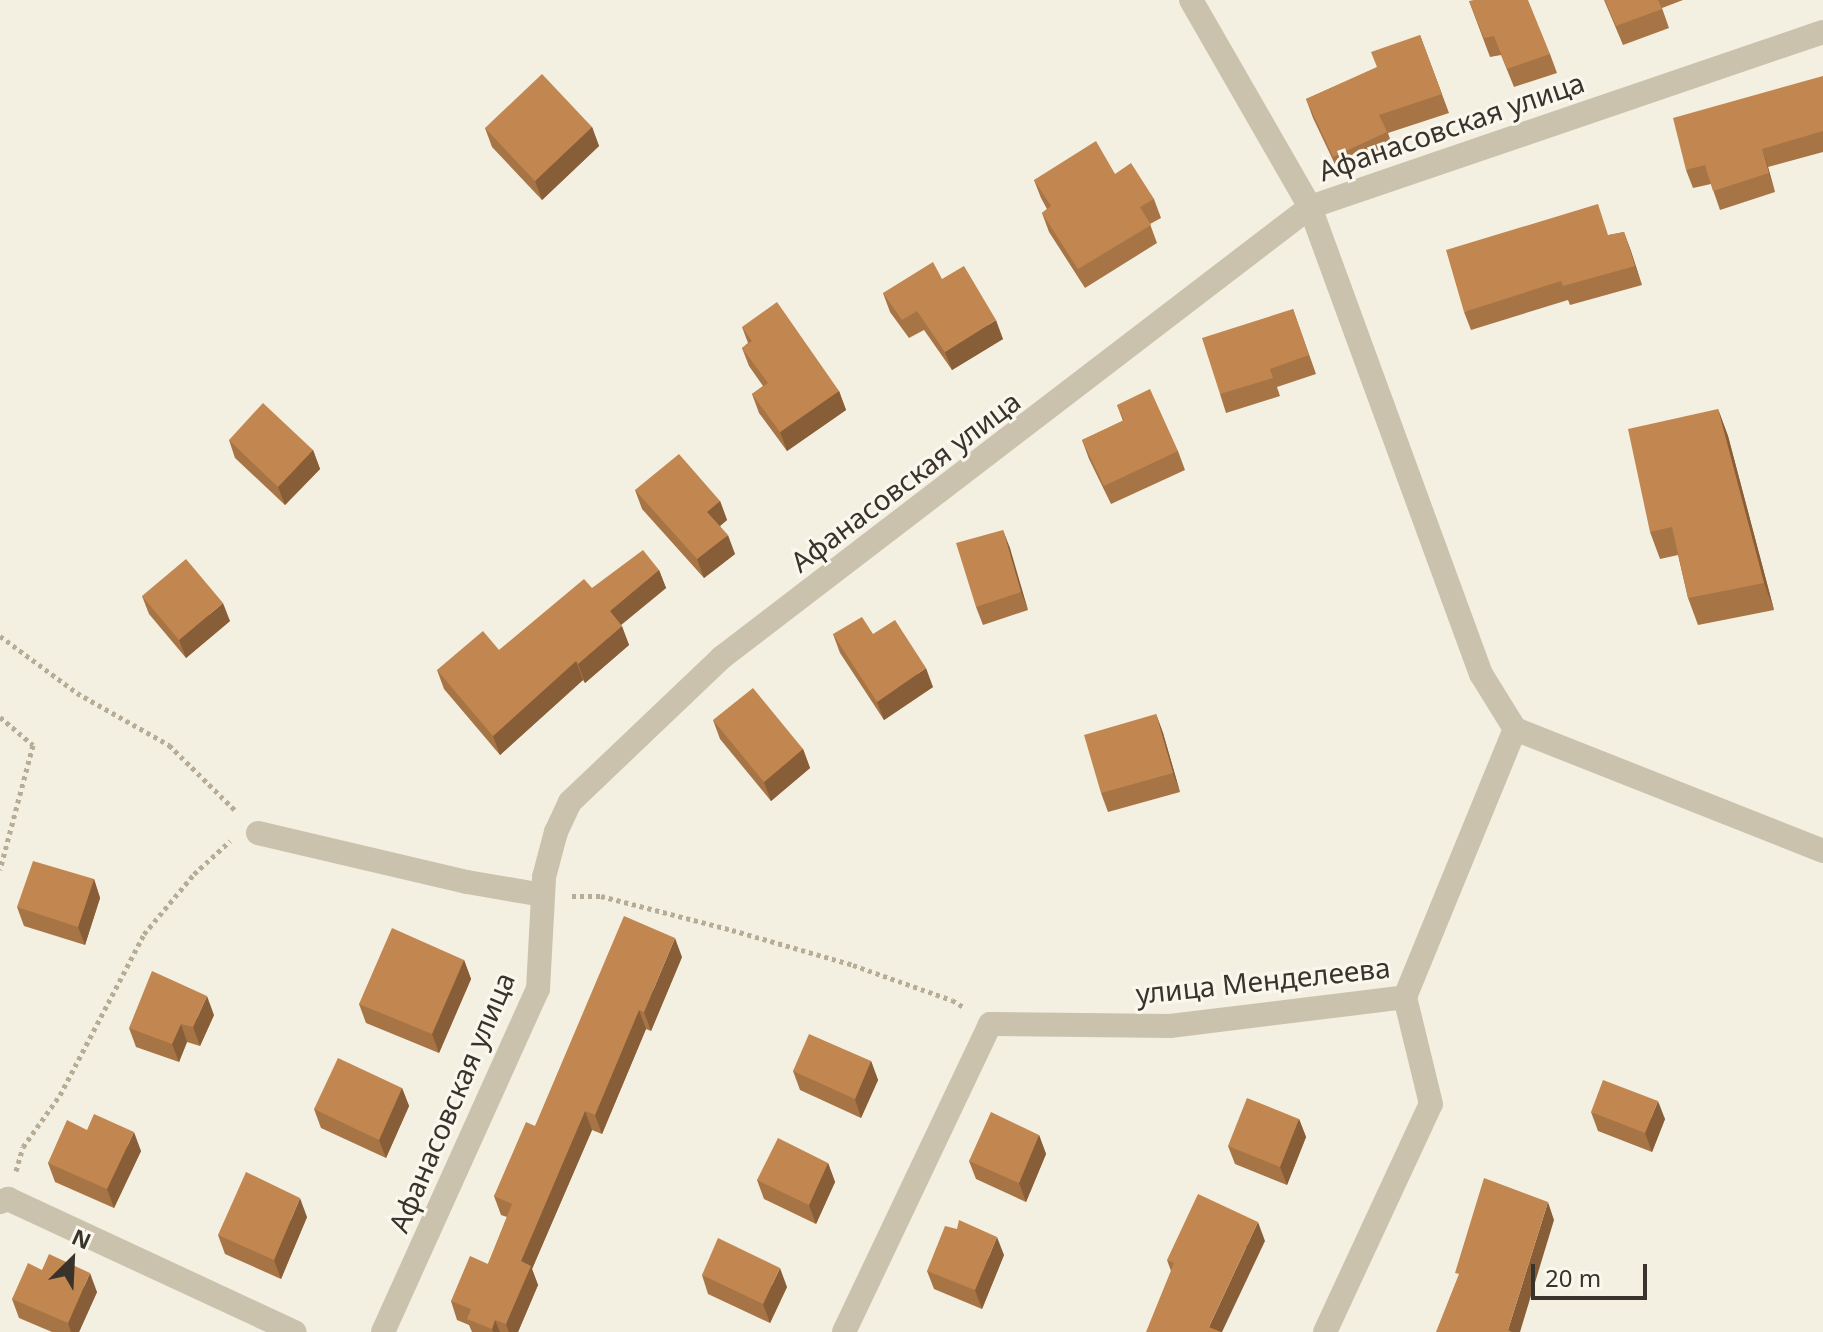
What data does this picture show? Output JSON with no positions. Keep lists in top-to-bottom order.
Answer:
{
  "streets": {
    "street": ["Афанасовская улица", "улица Менделеева"]
  },
  "scale_bar": "20 m",
  "north": "top right"
}
